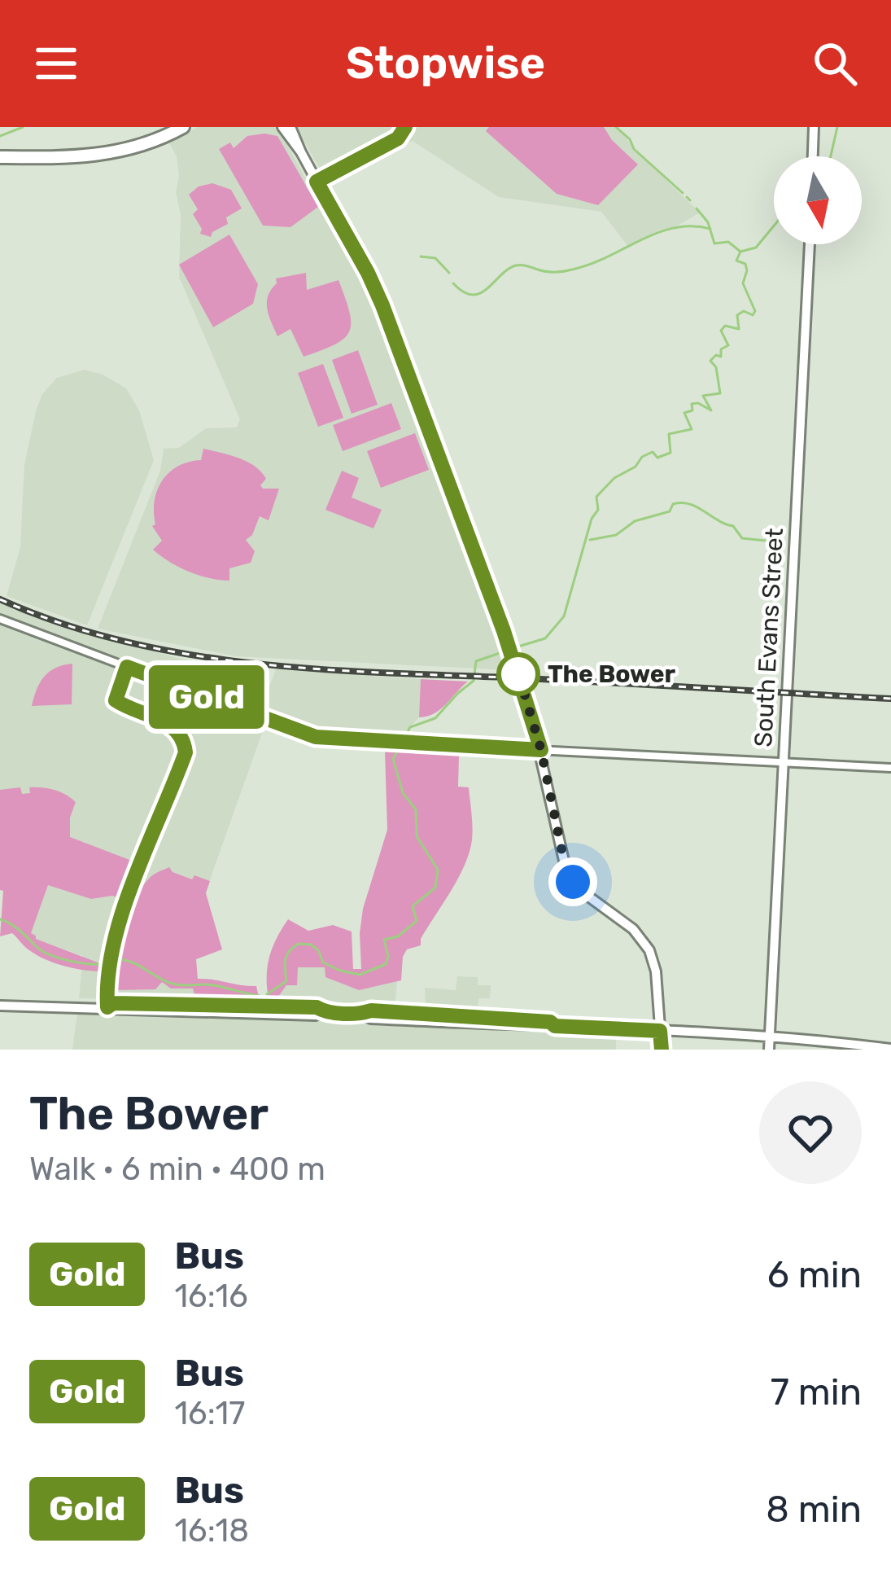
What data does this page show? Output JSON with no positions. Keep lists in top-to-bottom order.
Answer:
{
  "streets": {
    "main road": ["South Evans Street"]
  },
  "places": ["The Bower"],
  "lines": ["bus line Gold"],
  "north": "bottom",
  "page": {
    "header": "Stopwise",
    "on_map": "Gold",
    "heading": ["The Bower", "Walk · 6 min · 400 m"],
    "list": [
      {
        "mark": "Gold",
        "name": "Bus",
        "note": "16:16",
        "value": "6 min"
      },
      {
        "mark": "Gold",
        "name": "Bus",
        "note": "16:17",
        "value": "7 min"
      },
      {
        "mark": "Gold",
        "name": "Bus",
        "note": "16:18",
        "value": "8 min"
      }
    ]
  }
}
